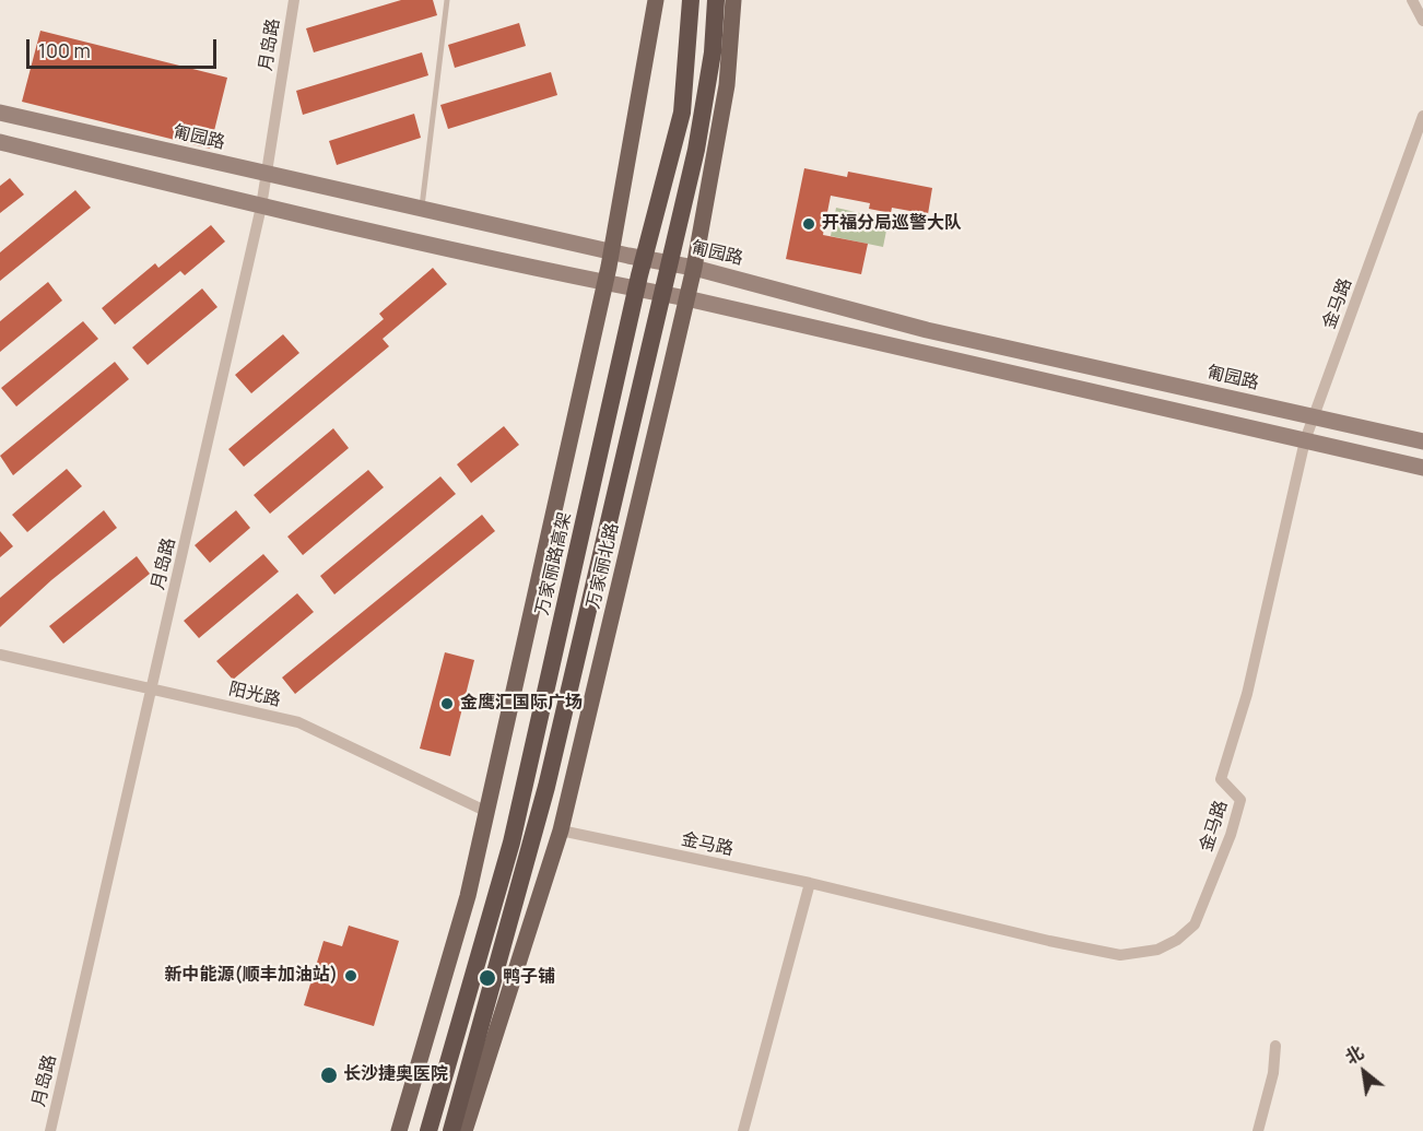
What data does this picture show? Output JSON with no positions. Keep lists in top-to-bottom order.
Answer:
{
  "streets": {
    "highway": ["万家丽路高架"],
    "main road": ["匍园路", "万家丽北路"],
    "street": ["月岛路", "金马路", "阳光路"]
  },
  "crossings": [
    ["月岛路", "匍园路"],
    ["月岛路", "阳光路"],
    ["匍园路", "金马路"],
    ["匍园路", "万家丽北路"],
    ["金马路", "万家丽北路"]
  ],
  "places": [
    "开福分局巡警大队",
    "金鹰汇国际广场",
    "新中能源(顺丰加油站)",
    "鸭子铺",
    "长沙捷奥医院"
  ],
  "scale_bar": "100 m",
  "north": "top left"
}
